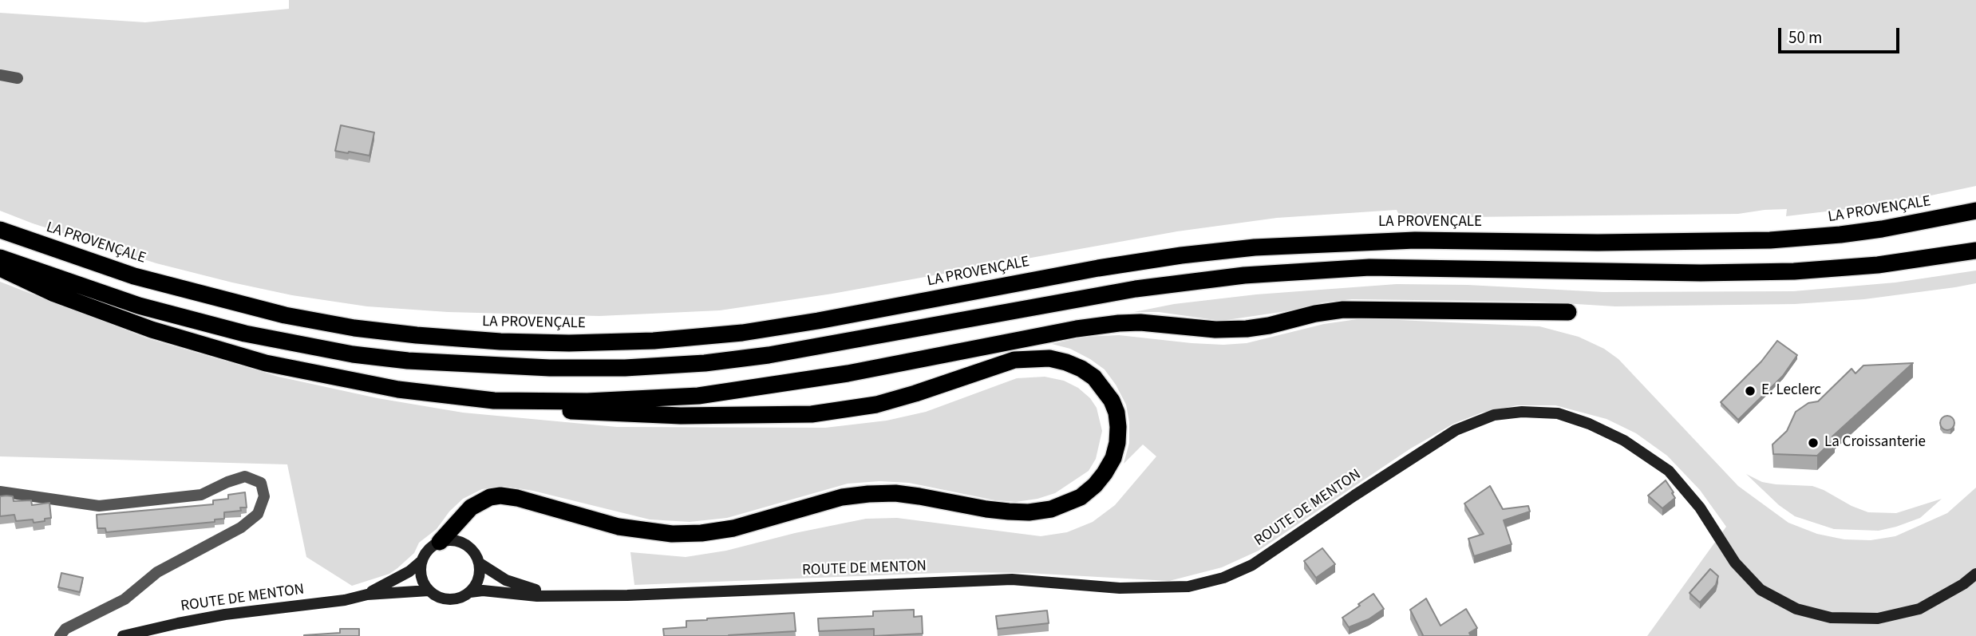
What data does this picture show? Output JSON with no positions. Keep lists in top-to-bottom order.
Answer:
{
  "streets": {
    "highway": ["LA PROVENÇALE"],
    "main road": ["ROUTE DE MENTON"]
  },
  "places": ["E. Leclerc", "La Croissanterie"],
  "scale_bar": "50 m"
}
